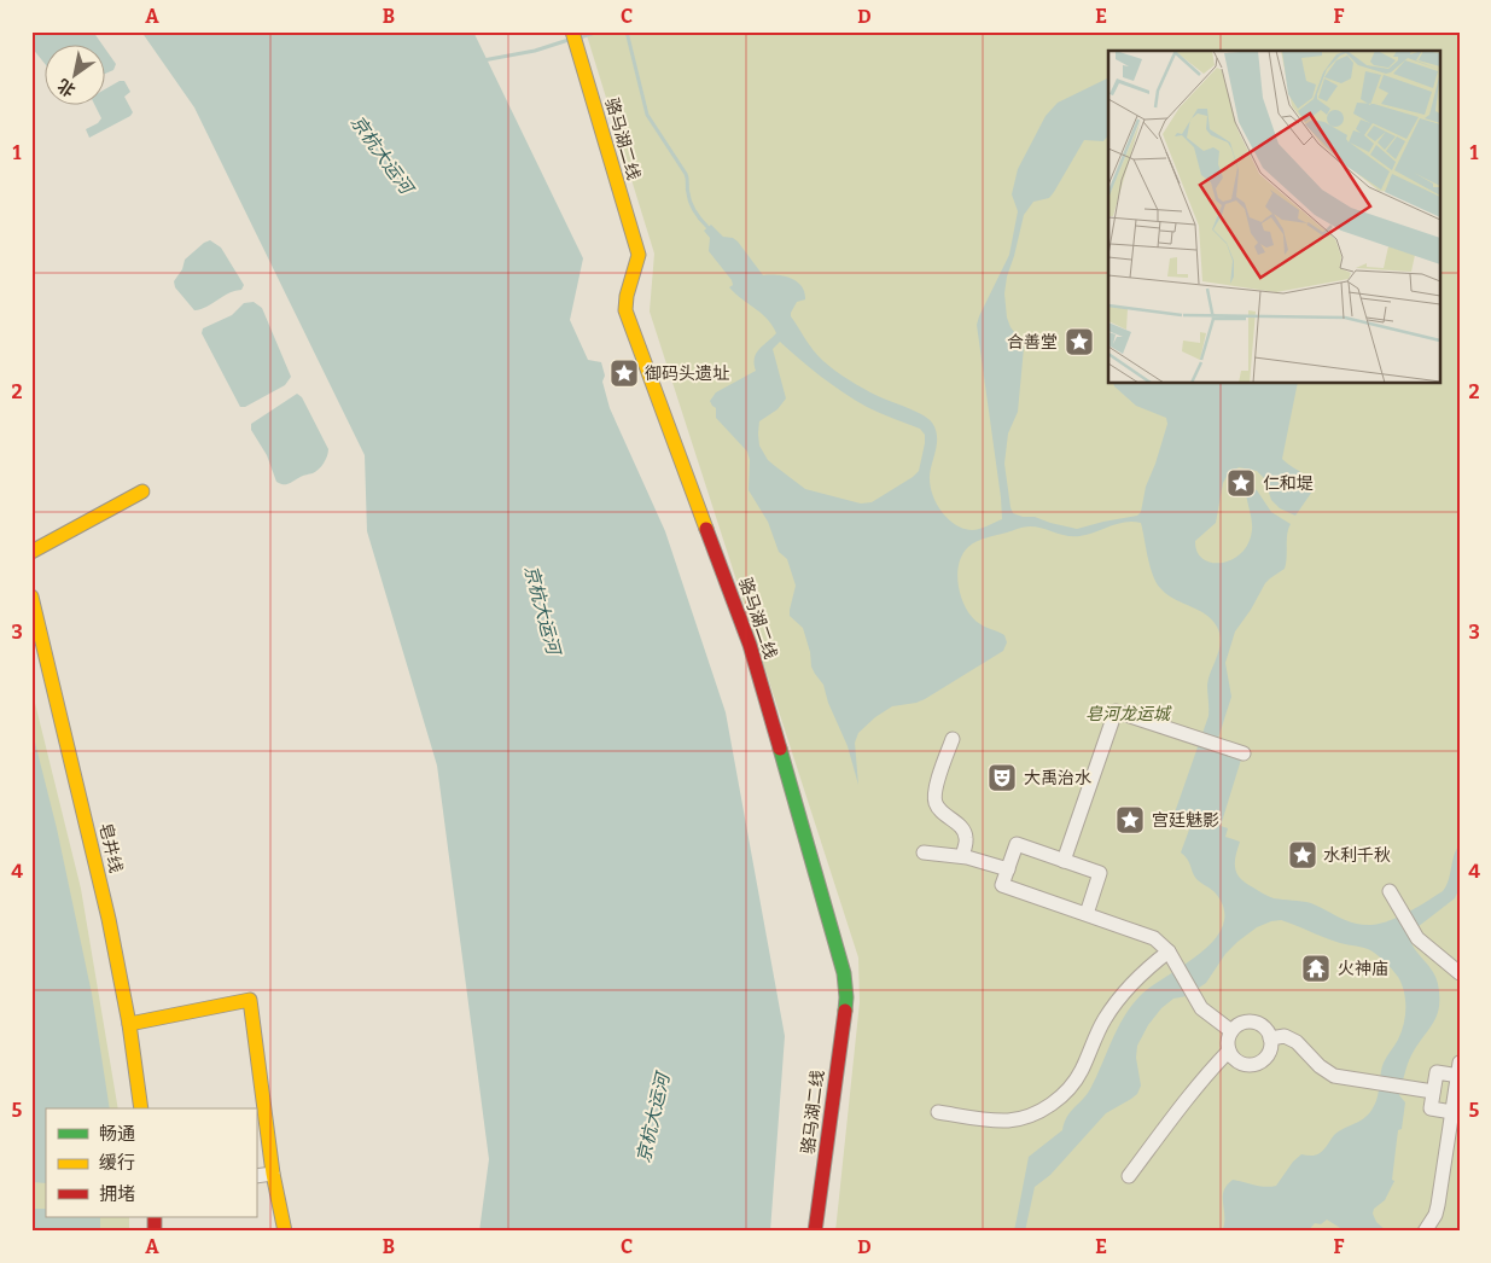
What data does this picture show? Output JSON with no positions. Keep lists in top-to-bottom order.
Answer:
{
  "streets": {
    "street": ["骆马湖二线", "皂井线"]
  },
  "water": ["京杭大运河"],
  "parks": ["皂河龙运城"],
  "places": {
    "place": [
      "合善堂",
      "御码头遗址",
      "仁和堤",
      "宫廷魅影",
      "水利千秋"
    ],
    "theatre": ["大禹治水"],
    "temple": ["火神庙"]
  },
  "legend": ["畅通", "缓行", "拥堵"],
  "north": "bottom left",
  "grid": {
    "columns": [
      "A",
      "B",
      "C",
      "D",
      "E",
      "F"
    ],
    "rows": [
      "1",
      "2",
      "3",
      "4",
      "5"
    ]
  }
}
